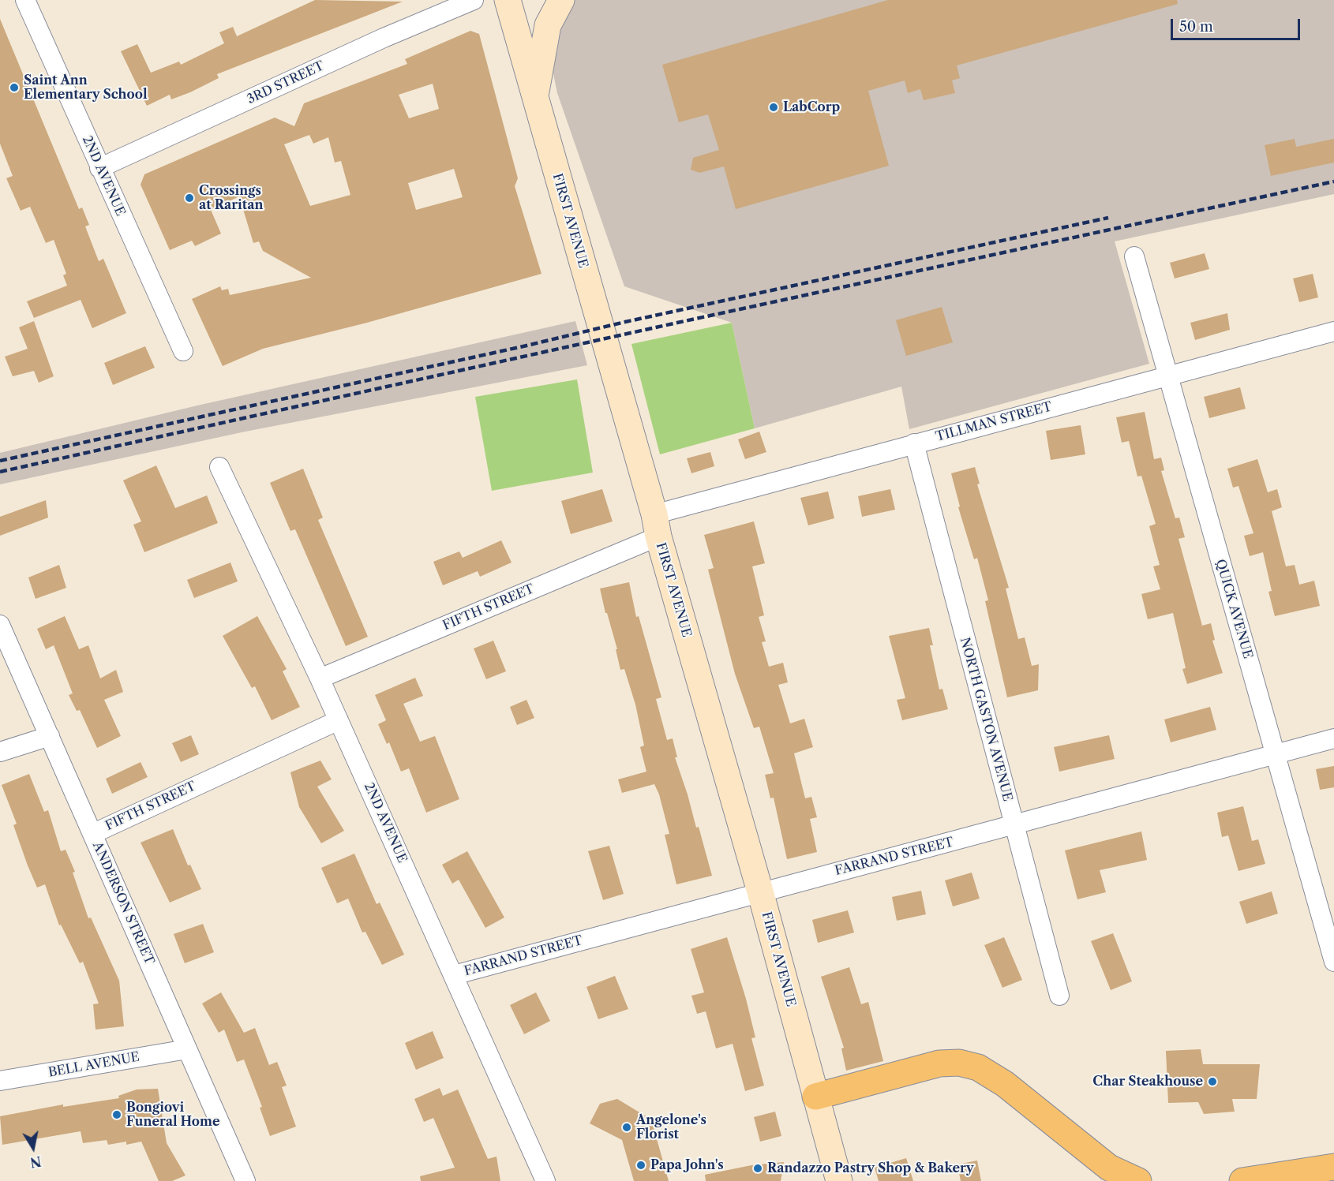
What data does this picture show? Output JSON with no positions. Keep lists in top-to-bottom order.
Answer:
{
  "streets": {
    "street": [
      "3RD STREET",
      "2ND AVENUE",
      "FIRST AVENUE",
      "TILLMAN STREET",
      "FIFTH STREET",
      "QUICK AVENUE",
      "NORTH GASTON AVENUE",
      "FARRAND STREET",
      "ANDERSON STREET",
      "BELL AVENUE"
    ]
  },
  "crossings": [
    ["3RD STREET", "2ND AVENUE"],
    ["2ND AVENUE", "FIFTH STREET"],
    ["2ND AVENUE", "FARRAND STREET"],
    ["FIRST AVENUE", "TILLMAN STREET"],
    ["FIRST AVENUE", "FIFTH STREET"],
    ["FIRST AVENUE", "FARRAND STREET"],
    ["TILLMAN STREET", "FIFTH STREET"],
    ["TILLMAN STREET", "QUICK AVENUE"],
    ["TILLMAN STREET", "NORTH GASTON AVENUE"],
    ["FIFTH STREET", "ANDERSON STREET"],
    ["QUICK AVENUE", "FARRAND STREET"],
    ["NORTH GASTON AVENUE", "FARRAND STREET"],
    ["ANDERSON STREET", "BELL AVENUE"]
  ],
  "places": [
    "Saint Ann Elementary School",
    "LabCorp",
    "Crossings at Raritan",
    "Char Steakhouse",
    "Bongiovi Funeral Home",
    "Angelone's Florist",
    "Papa John's",
    "Randazzo Pastry Shop & Bakery"
  ],
  "scale_bar": "50 m",
  "north": "bottom"
}
